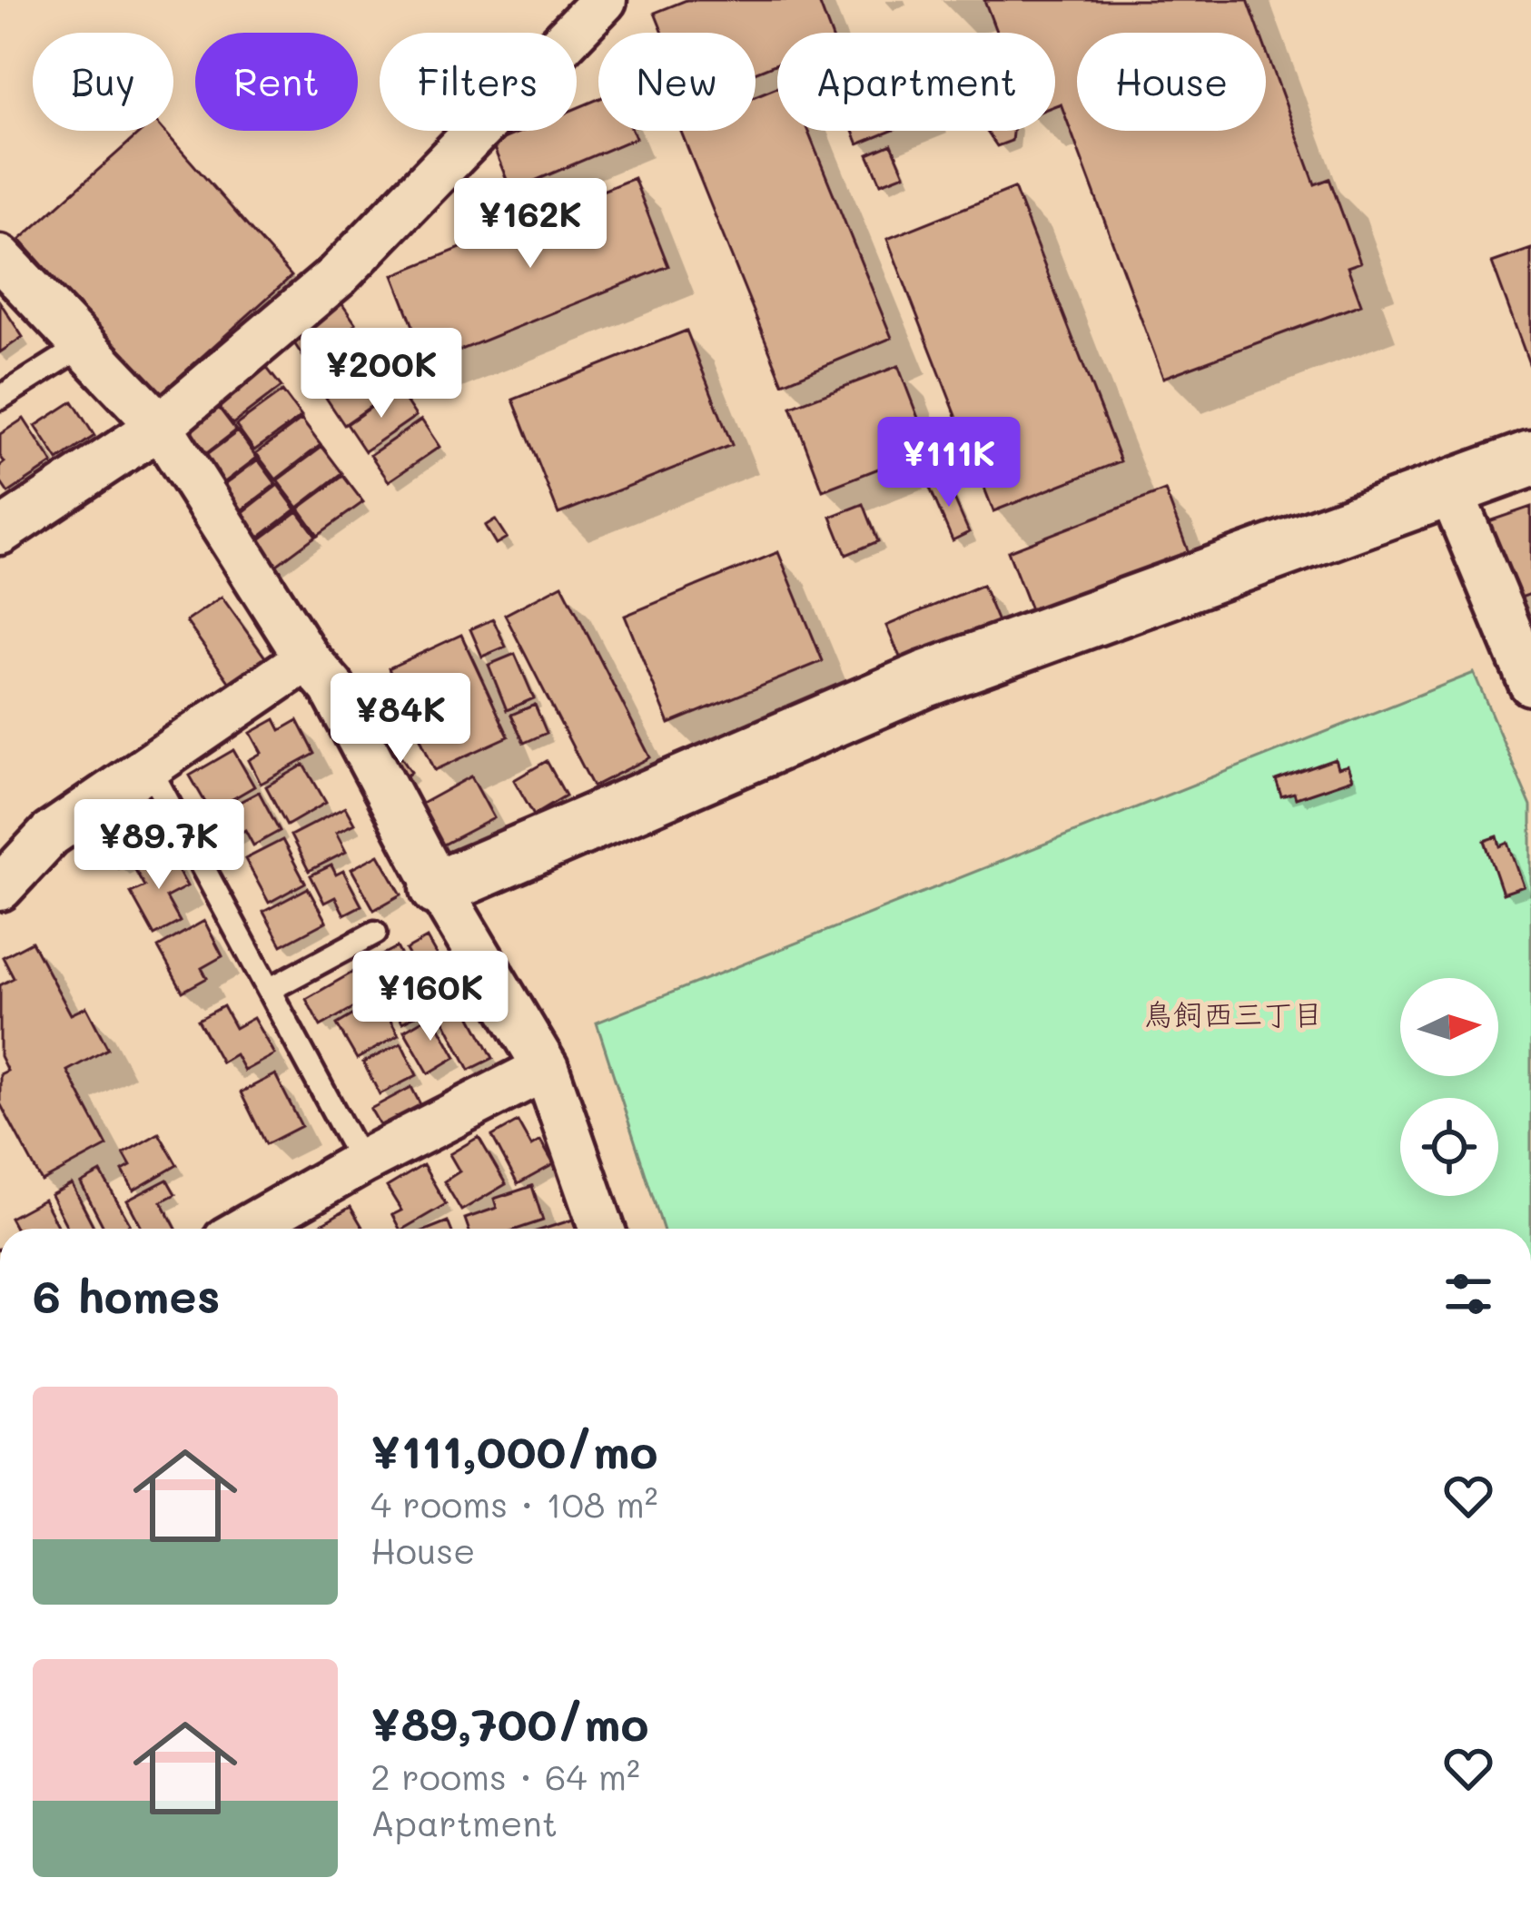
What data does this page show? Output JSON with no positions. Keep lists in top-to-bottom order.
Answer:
{
  "districts": ["鳥飼西三丁目"],
  "north": "right",
  "page": {
    "chip": [
      "Buy",
      "Rent",
      "Filters",
      "New",
      "Apartment",
      "House"
    ],
    "price": [
      "¥162K",
      "¥200K",
      "¥111K",
      "¥84K",
      "¥89.7K",
      "¥160K"
    ],
    "heading": "6 homes",
    "list": [
      {
        "name": "¥111,000/mo",
        "note": "4 rooms · 108 m² · House"
      },
      {
        "name": "¥89,700/mo",
        "note": "2 rooms · 64 m² · Apartment"
      }
    ]
  }
}
